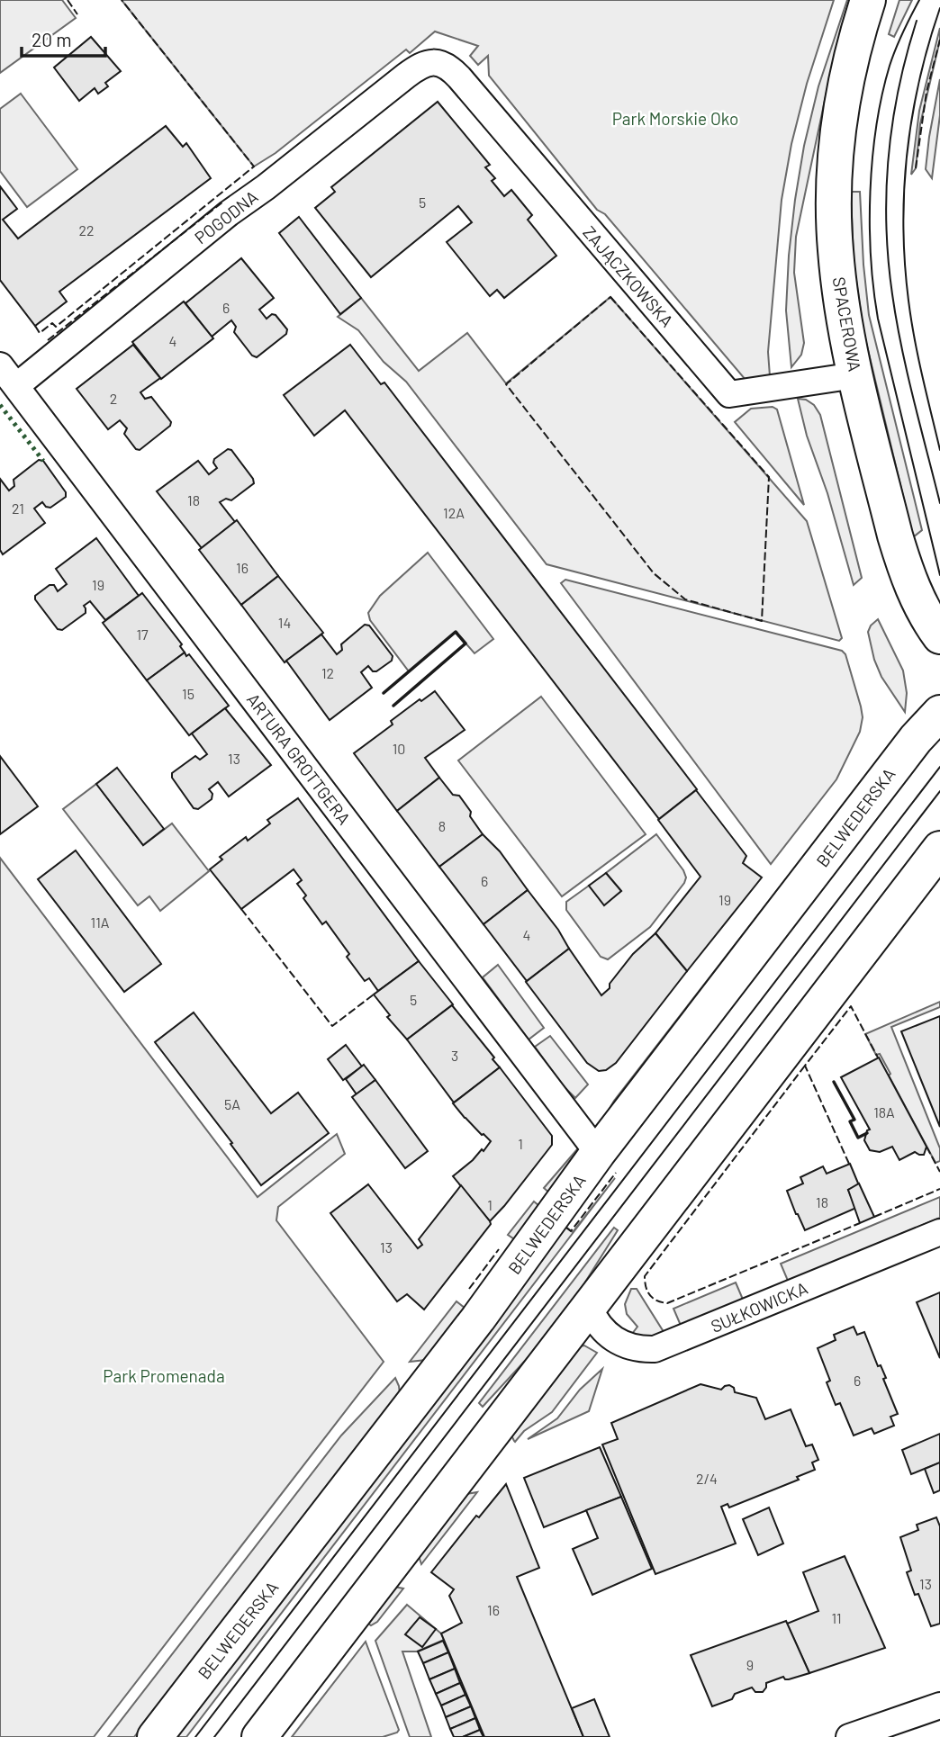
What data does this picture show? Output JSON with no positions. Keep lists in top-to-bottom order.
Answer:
{
  "streets": {
    "main road": ["SPACEROWA", "BELWEDERSKA"],
    "street": [
      "POGODNA",
      "ZAJĄCZKOWSKA",
      "ARTURA GROTTGERA",
      "SUŁKOWICKA"
    ]
  },
  "crossings": [
    ["POGODNA", "ZAJĄCZKOWSKA"],
    ["POGODNA", "ARTURA GROTTGERA"],
    ["ZAJĄCZKOWSKA", "SPACEROWA"],
    ["ARTURA GROTTGERA", "BELWEDERSKA"]
  ],
  "parks": ["Park Morskie Oko", "Park Promenada"],
  "house_numbers": [
    "5",
    "22",
    "6",
    "4",
    "2",
    "18",
    "21",
    "12A",
    "16",
    "19",
    "14",
    "17",
    "12",
    "15",
    "10",
    "13",
    "8",
    "6",
    "19",
    "11A",
    "4",
    "5",
    "3",
    "5A",
    "18A",
    "1",
    "18",
    "1",
    "13",
    "6",
    "2/4",
    "13",
    "16",
    "11",
    "9"
  ],
  "scale_bar": "20 m"
}
